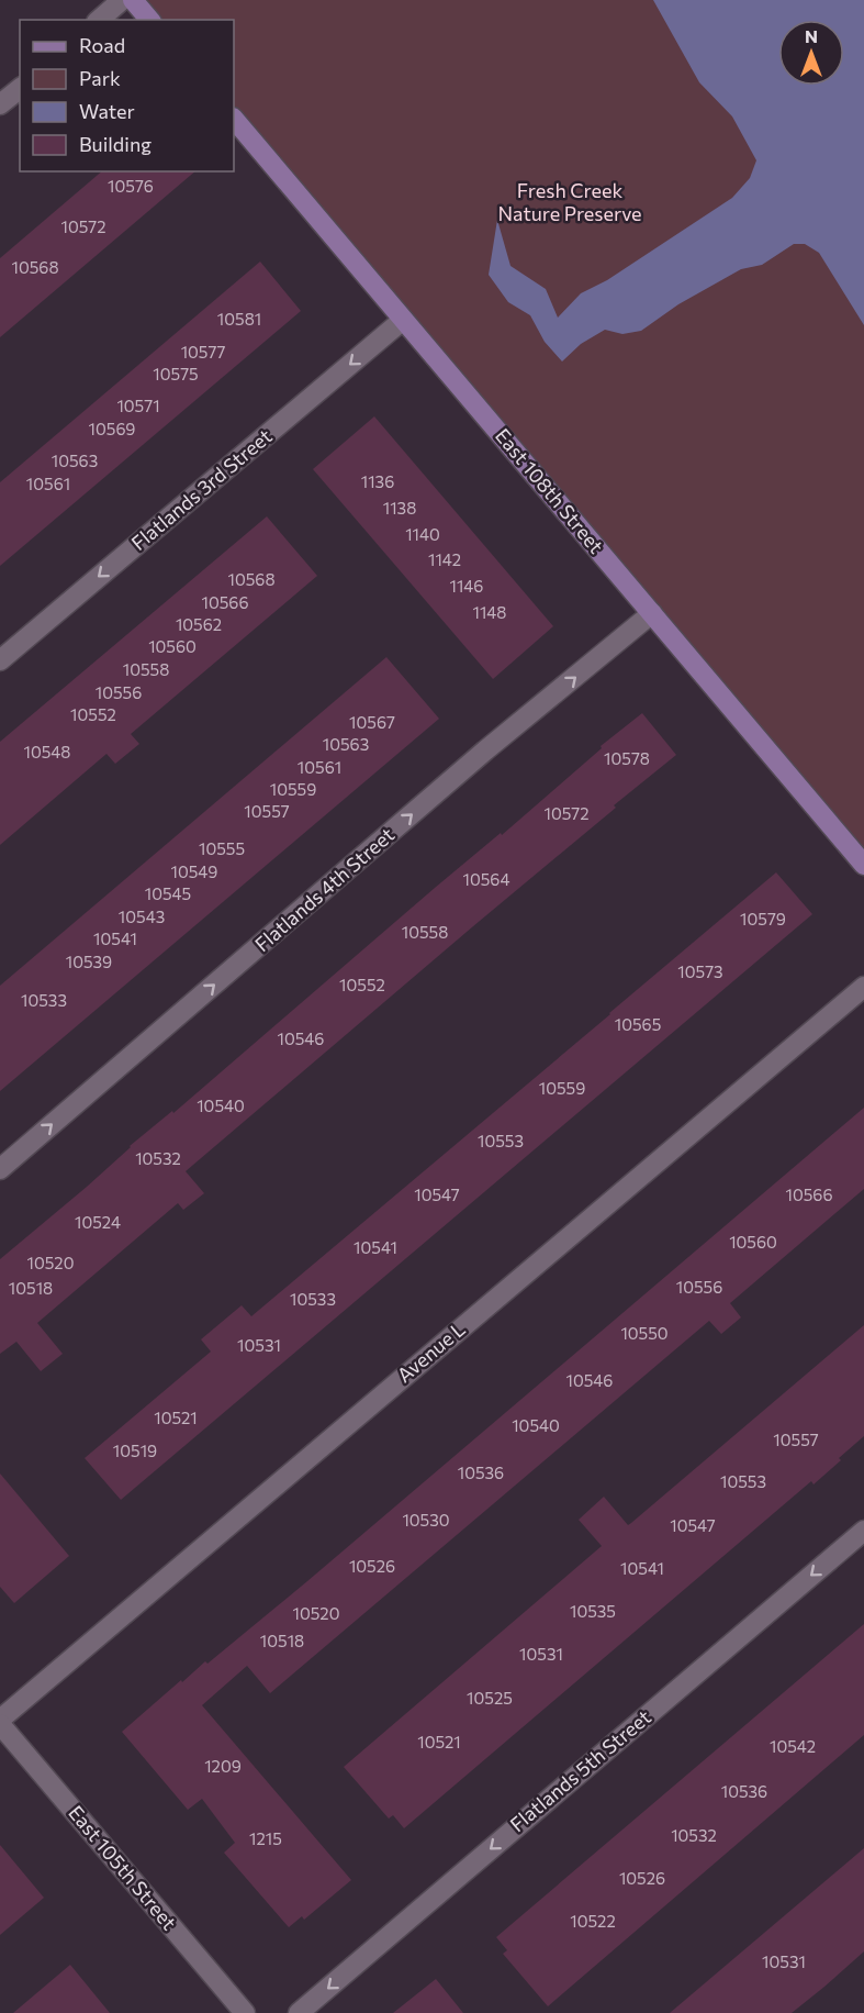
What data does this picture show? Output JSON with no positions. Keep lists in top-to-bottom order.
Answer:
{
  "streets": {
    "street": [
      "Flatlands 3rd Street",
      "East 108th Street",
      "Flatlands 4th Street",
      "Avenue L",
      "Flatlands 5th Street",
      "East 105th Street"
    ]
  },
  "crossings": [
    ["Flatlands 3rd Street", "East 108th Street"],
    ["East 108th Street", "Flatlands 4th Street"],
    ["Avenue L", "East 105th Street"]
  ],
  "one_way": ["Flatlands 3rd Street", "Flatlands 4th Street", "Flatlands 5th Street"],
  "parks": ["Fresh Creek Nature Preserve"],
  "house_numbers": [
    "10576",
    "10572",
    "10568",
    "10581",
    "10577",
    "10575",
    "10571",
    "10569",
    "10563",
    "1136",
    "10561",
    "1138",
    "1140",
    "1142",
    "10568",
    "1146",
    "10566",
    "1148",
    "10562",
    "10560",
    "10558",
    "10556",
    "10552",
    "10567",
    "10563",
    "10548",
    "10578",
    "10561",
    "10559",
    "10557",
    "10572",
    "10555",
    "10549",
    "10564",
    "10545",
    "10543",
    "10579",
    "10558",
    "10541",
    "10539",
    "10573",
    "10552",
    "10533",
    "10565",
    "10546",
    "10559",
    "10540",
    "10553",
    "10532",
    "10547",
    "10566",
    "10524",
    "10560",
    "10541",
    "10520",
    "10556",
    "10518",
    "10533",
    "10550",
    "10531",
    "10546",
    "10521",
    "10540",
    "10557",
    "10519",
    "10536",
    "10553",
    "10530",
    "10547",
    "10526",
    "10541",
    "10535",
    "10520",
    "10518",
    "10531",
    "10525",
    "10521",
    "10542",
    "1209",
    "10536",
    "10532",
    "1215",
    "10526",
    "10522",
    "10531"
  ],
  "legend": [
    "Road",
    "Park",
    "Water",
    "Building"
  ],
  "north": "top"
}
